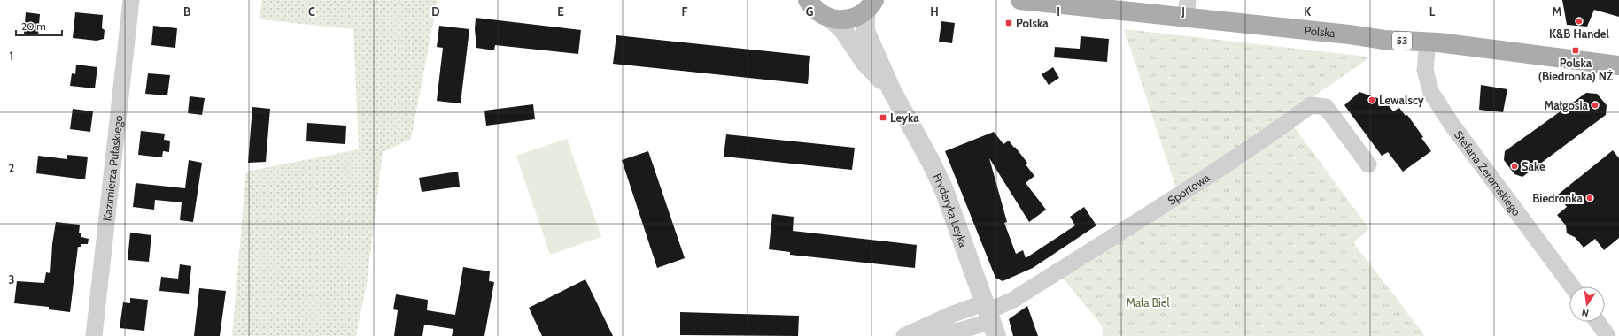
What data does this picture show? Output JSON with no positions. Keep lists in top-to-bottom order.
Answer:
{
  "streets": {
    "main road": ["Polska", "53"],
    "street": [
      "Kazimierza Pułaskiego",
      "Stefana Żeromskiego",
      "Sportowa",
      "Fryderyka Leyka"
    ]
  },
  "crossings": [
    ["Polska", "Stefana Żeromskiego"],
    ["Sportowa", "Fryderyka Leyka"]
  ],
  "parks": ["Mała Biel"],
  "places": {
    "other": [
      "K&B Handel",
      "Lewalscy",
      "Małgosia",
      "Sake",
      "Biedronka"
    ],
    "transit": ["Polska", "Polska (Biedronka) NŻ", "Leyka"]
  },
  "scale_bar": "20 m",
  "north": "bottom",
  "grid": {
    "columns": [
      "B",
      "C",
      "D",
      "E",
      "F",
      "G",
      "H",
      "I",
      "J",
      "K",
      "L",
      "M"
    ],
    "rows": ["1", "2", "3"]
  }
}
